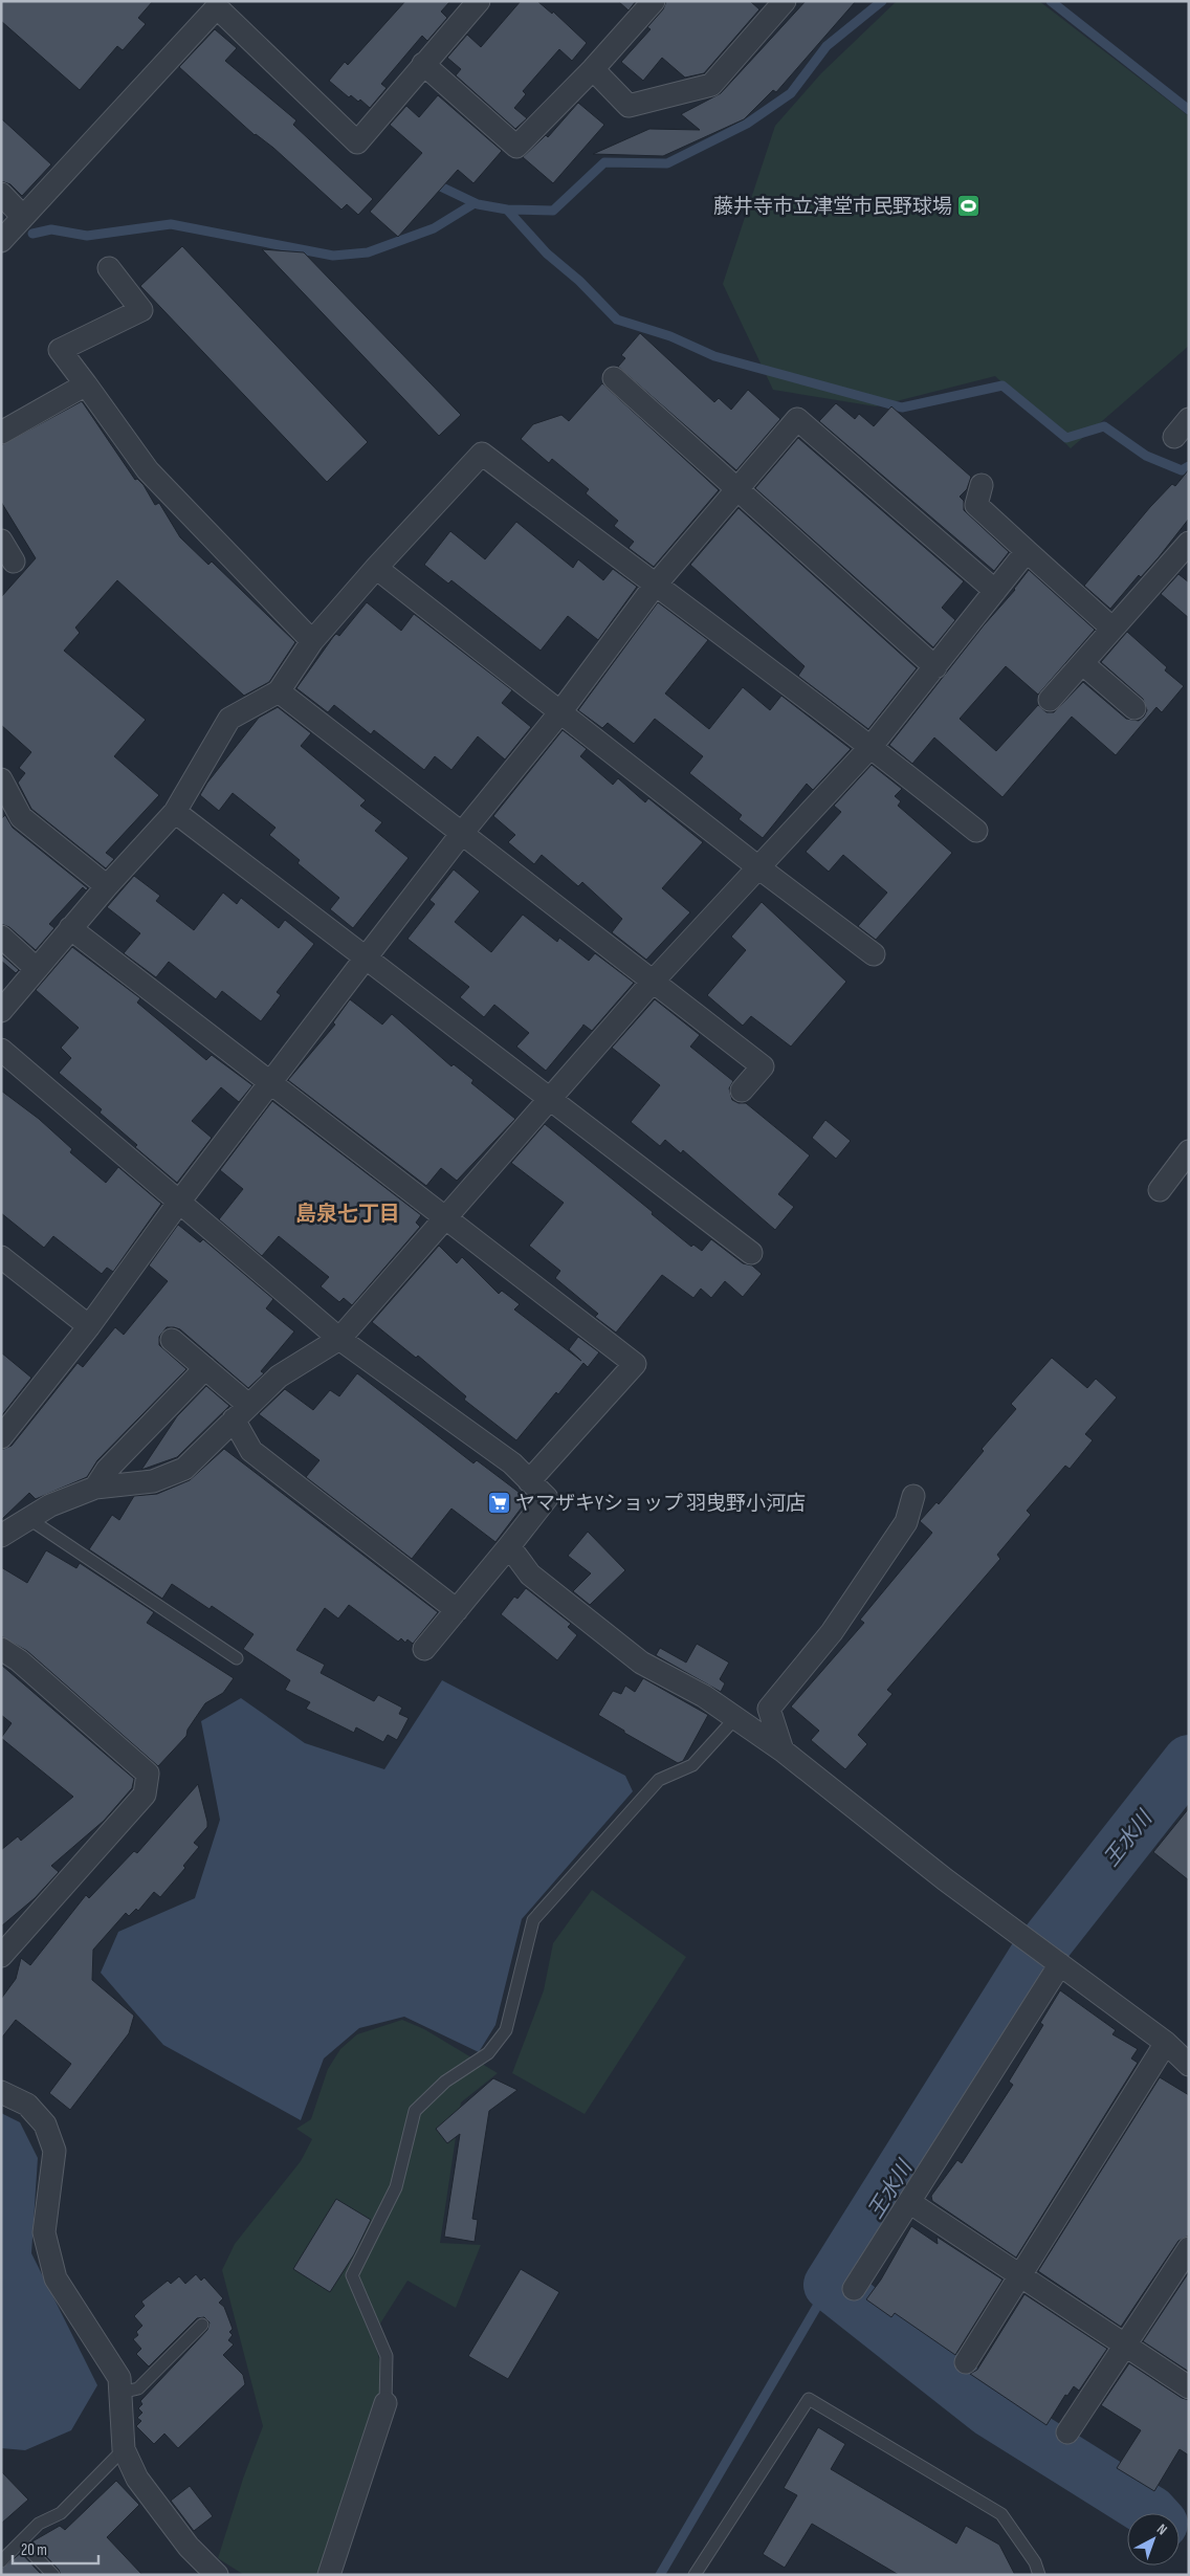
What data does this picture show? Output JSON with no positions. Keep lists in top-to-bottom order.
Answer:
{
  "districts": ["島泉七丁目"],
  "water": ["王水川"],
  "places": {
    "sports": ["藤井寺市立津堂市民野球場"],
    "supermarket": ["ヤマザキYショップ 羽曳野小河店"]
  },
  "scale_bar": "20 m",
  "north": "top right"
}
